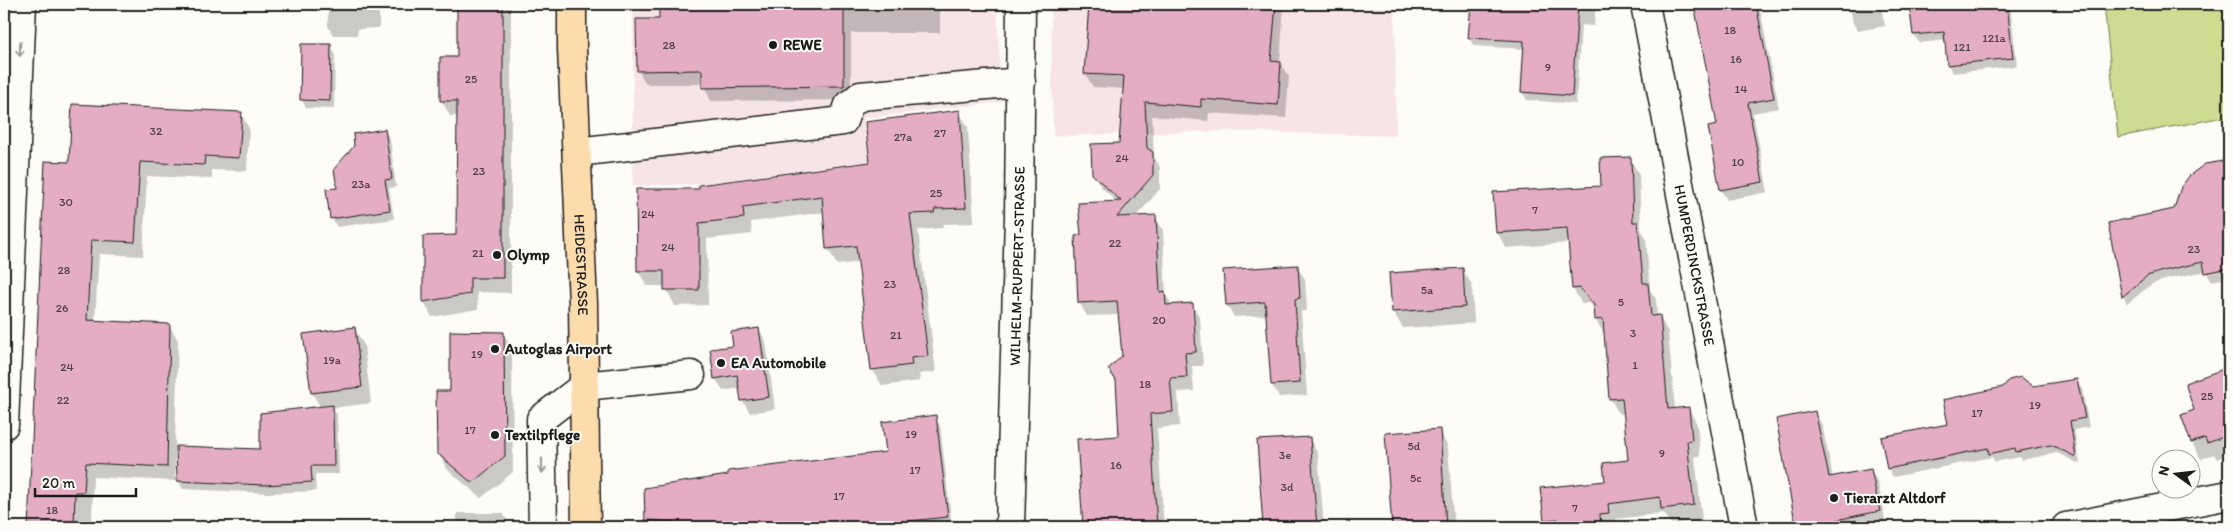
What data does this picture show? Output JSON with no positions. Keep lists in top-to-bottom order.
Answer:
{
  "streets": {
    "main road": ["HEIDESTRASSE"],
    "street": ["HUMPERDINCKSTRASSE", "WILHELM-RUPPERT-STRASSE"]
  },
  "places": [
    "REWE",
    "Olymp",
    "Autoglas Airport",
    "EA Automobile",
    "Textilpflege",
    "Tierarzt Altdorf"
  ],
  "house_numbers": [
    "18",
    "121a",
    "28",
    "121",
    "16",
    "9",
    "25",
    "14",
    "32",
    "27",
    "27a",
    "24",
    "10",
    "23",
    "23a",
    "25",
    "30",
    "7",
    "24",
    "22",
    "24",
    "23",
    "21",
    "28",
    "23",
    "5a",
    "5",
    "26",
    "20",
    "3",
    "21",
    "19",
    "19a",
    "1",
    "24",
    "18",
    "25",
    "22",
    "19",
    "17",
    "17",
    "19",
    "5d",
    "9",
    "3e",
    "16",
    "17",
    "5c",
    "3d",
    "17",
    "7",
    "18"
  ],
  "scale_bar": "20 m",
  "north": "left"
}
